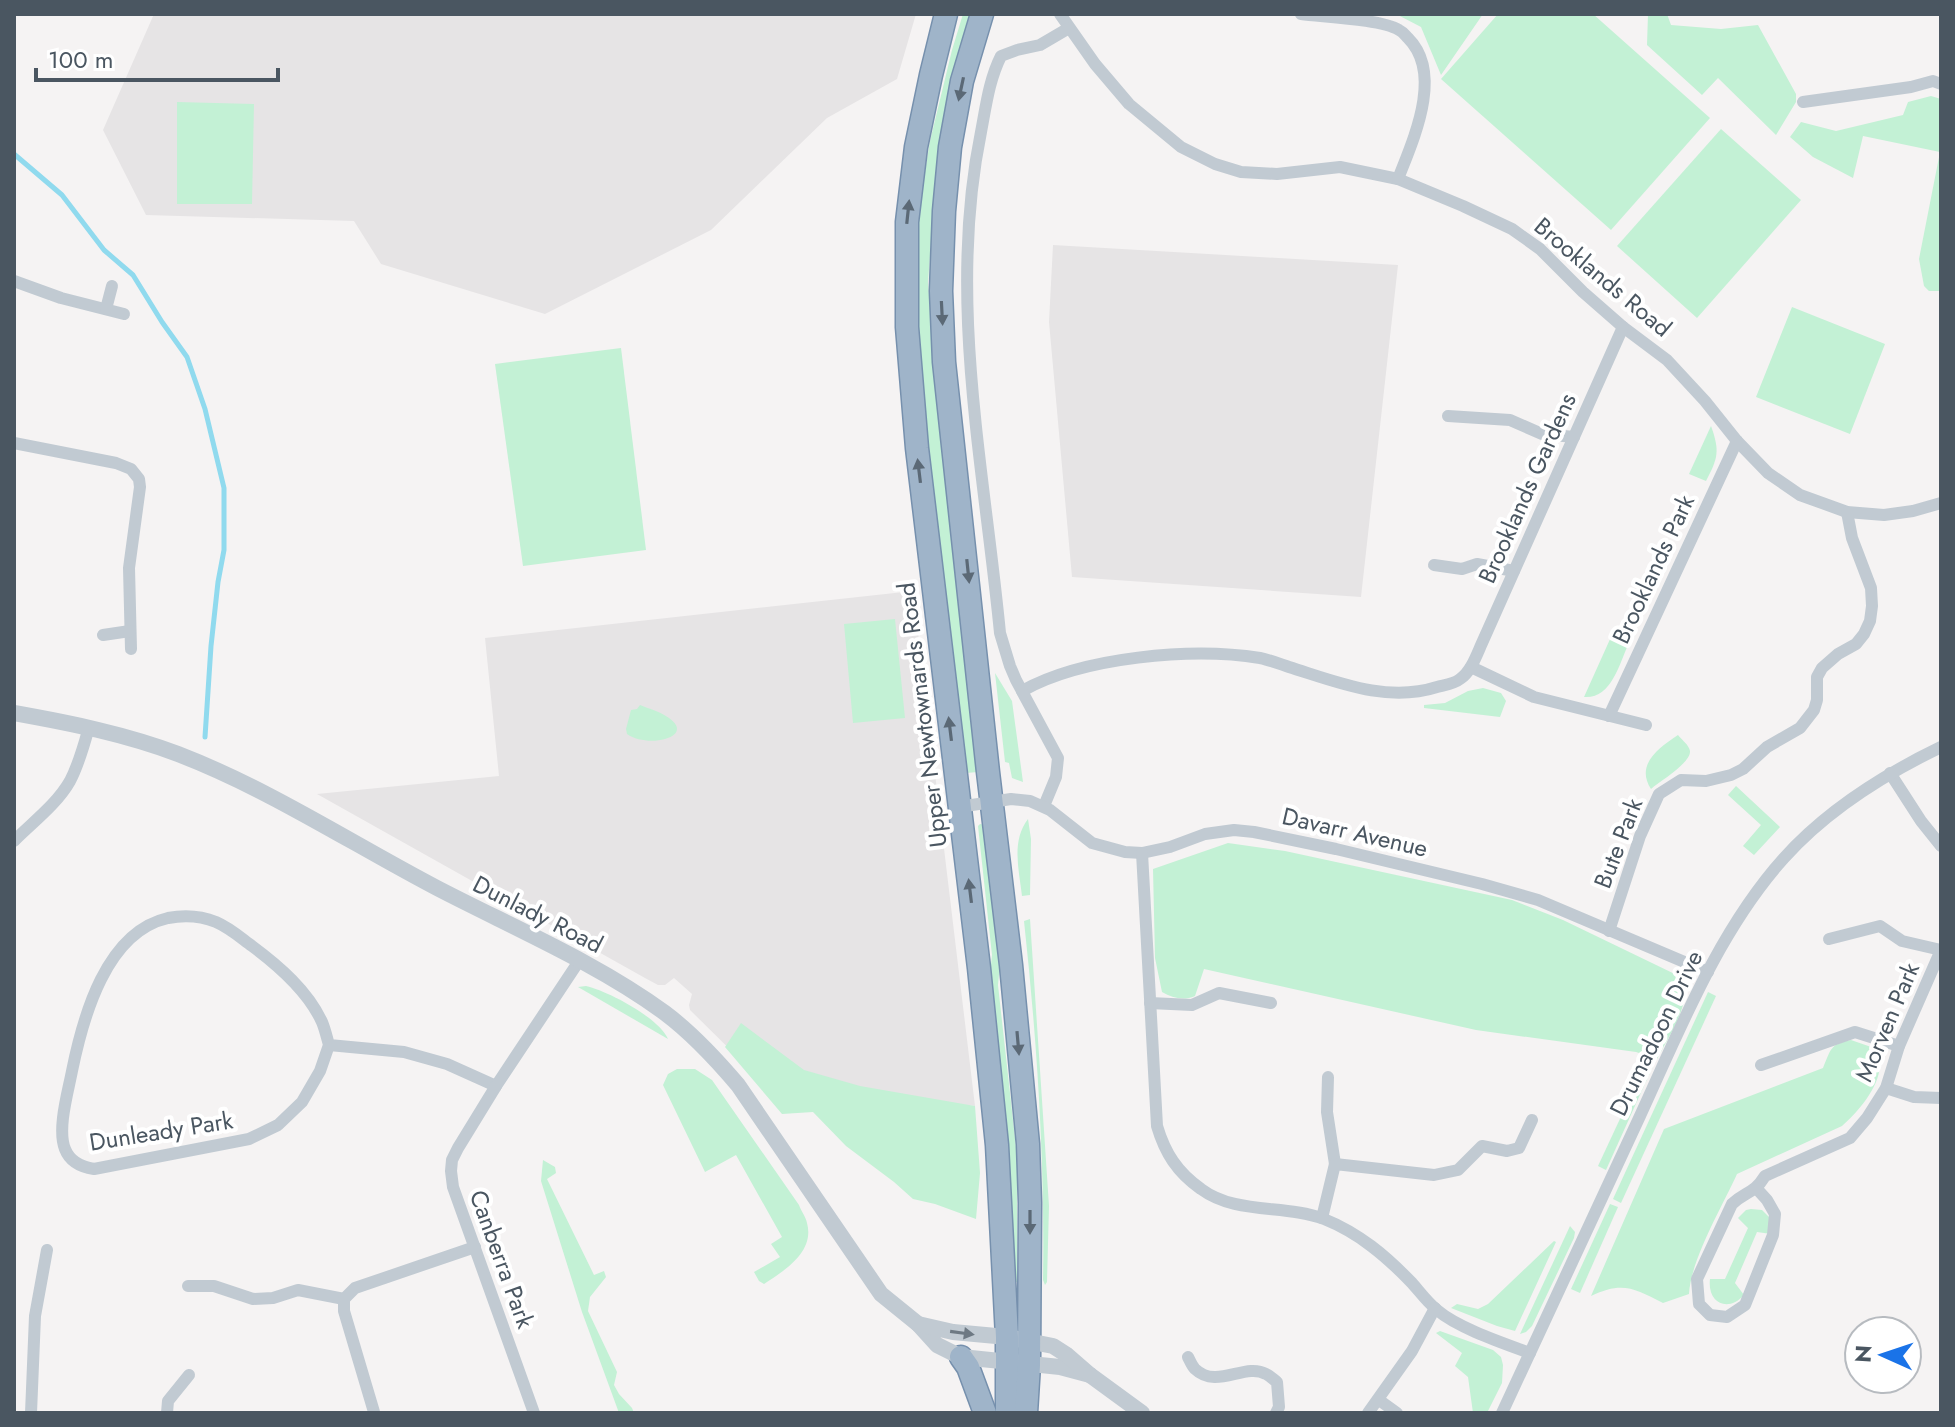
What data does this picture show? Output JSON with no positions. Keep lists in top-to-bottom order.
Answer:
{
  "streets": {
    "highway": ["Upper Newtownards Road"],
    "street": [
      "Brooklands Road",
      "Brooklands Gardens",
      "Brooklands Park",
      "Davarr Avenue",
      "Bute Park",
      "Dunlady Road",
      "Morven Park",
      "Drumadoon Drive",
      "Dunleady Park",
      "Canberra Park"
    ]
  },
  "crossings": [
    ["Brooklands Road", "Brooklands Gardens"],
    ["Brooklands Road", "Brooklands Park"],
    ["Brooklands Road", "Bute Park"],
    ["Upper Newtownards Road", "Davarr Avenue"],
    ["Upper Newtownards Road", "Dunlady Road"],
    ["Davarr Avenue", "Bute Park"],
    ["Davarr Avenue", "Drumadoon Drive"],
    ["Dunlady Road", "Canberra Park"]
  ],
  "scale_bar": "100 m",
  "north": "left"
}
